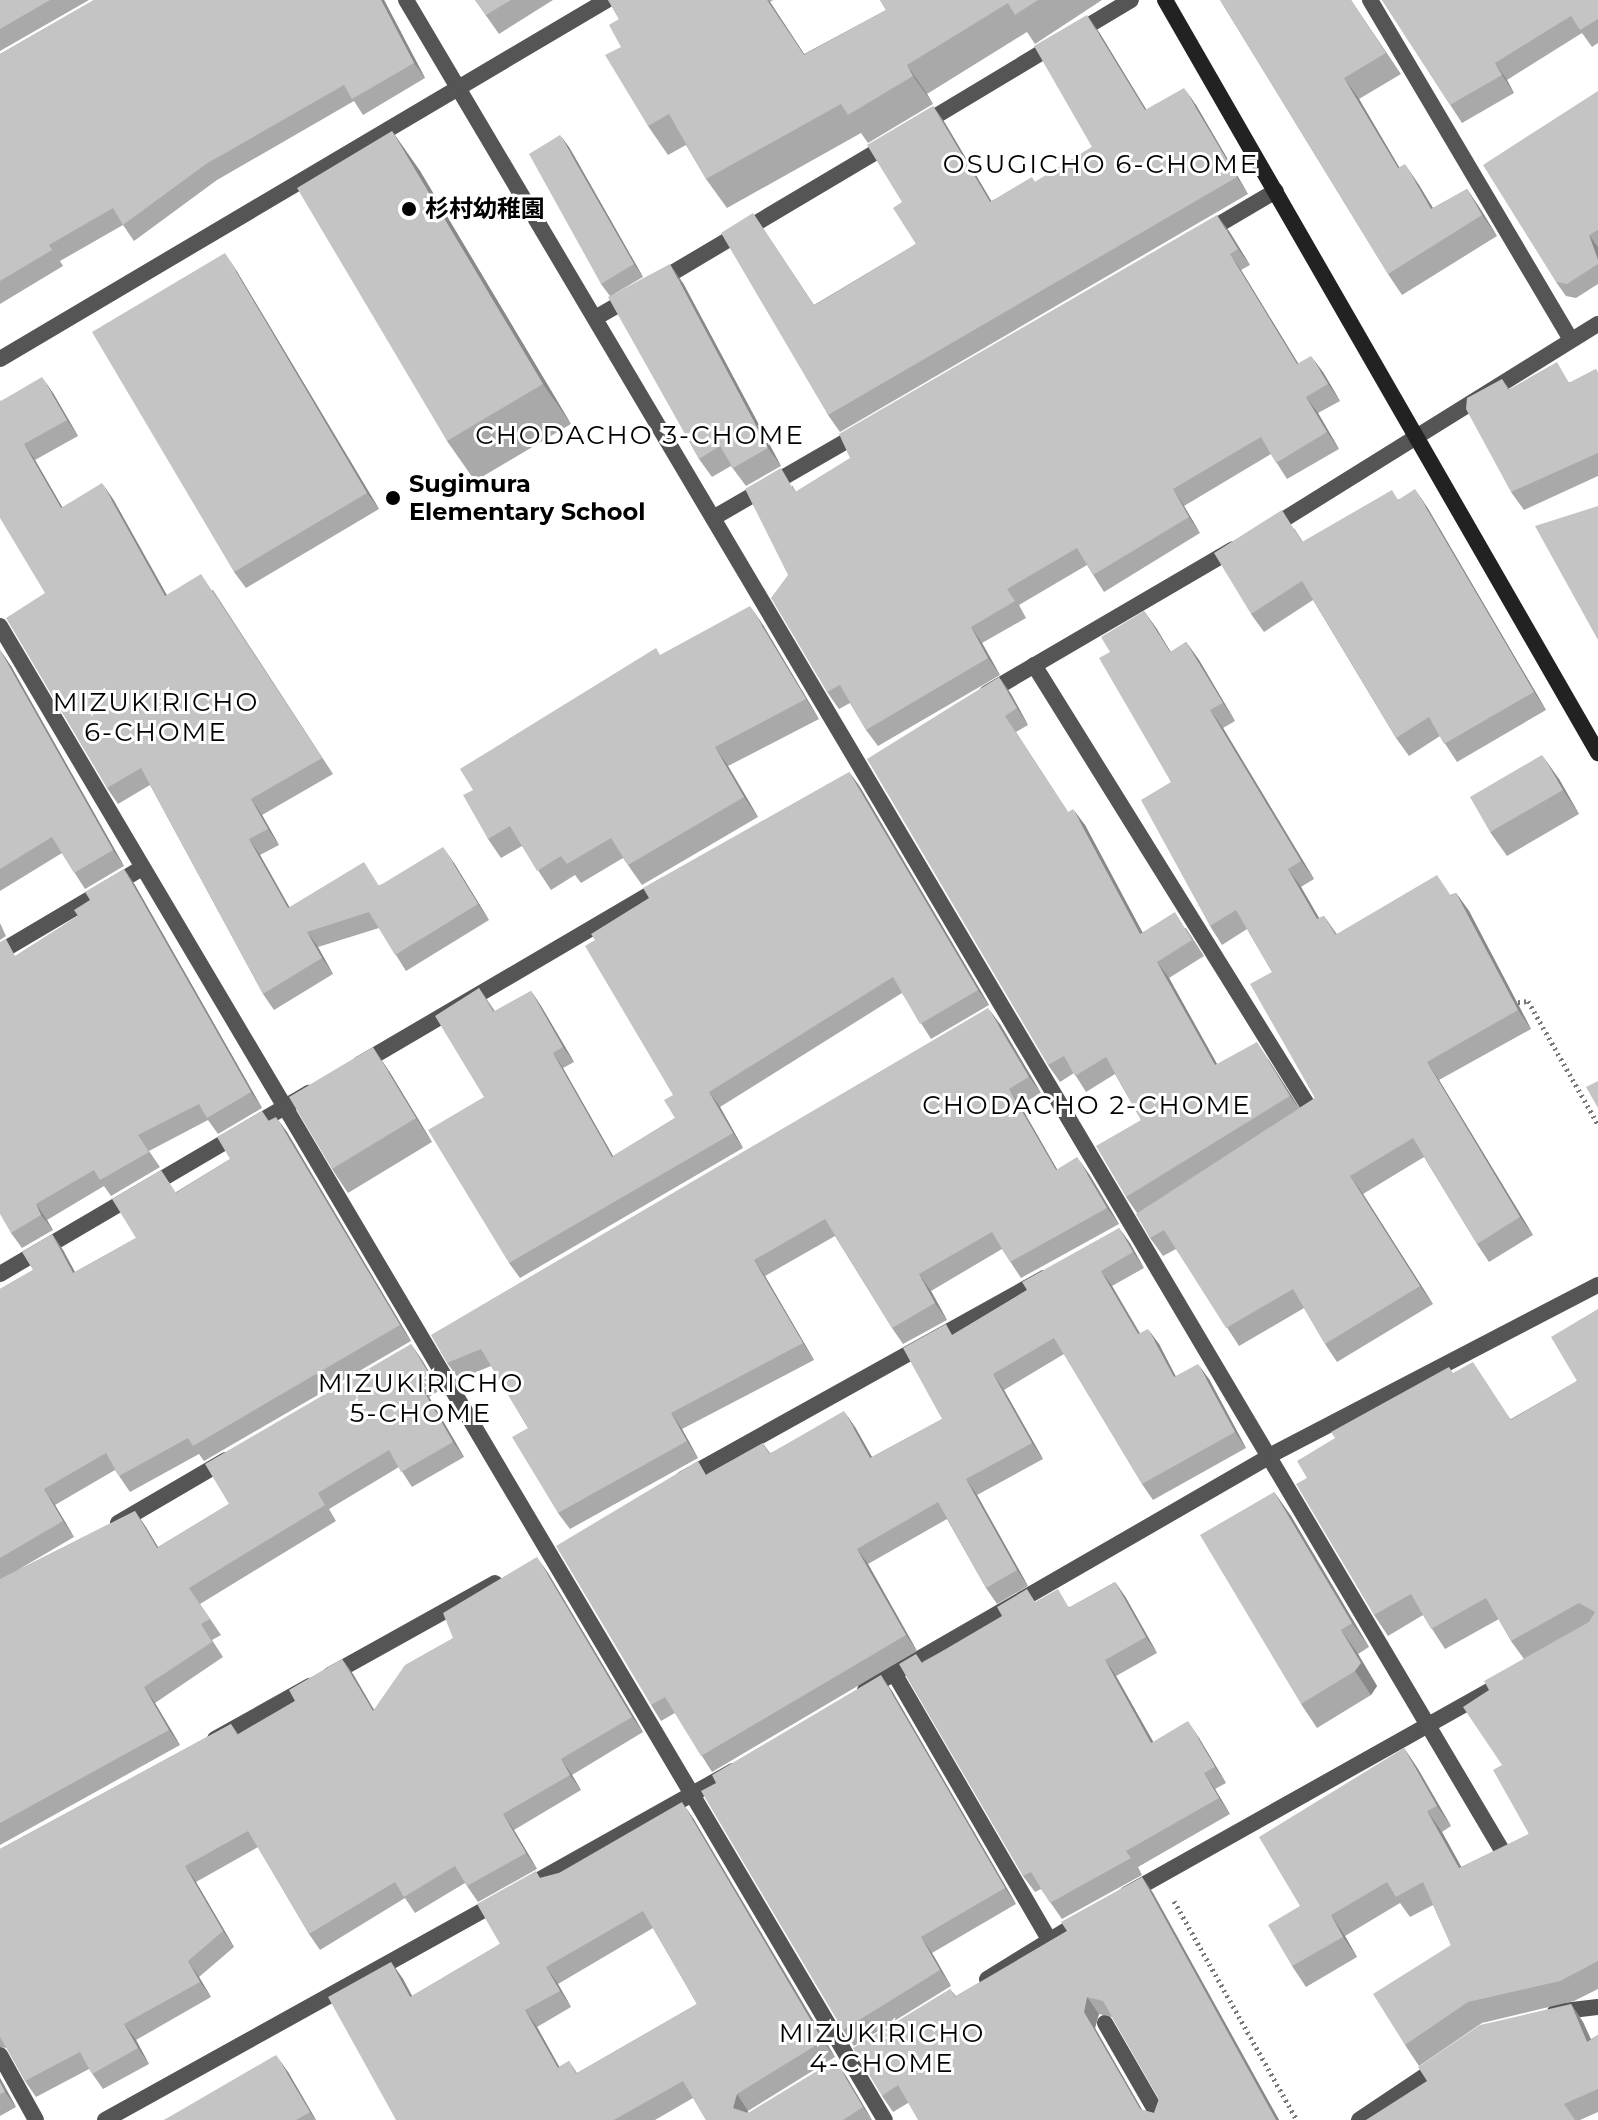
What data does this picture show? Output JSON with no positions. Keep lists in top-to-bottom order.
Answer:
{
  "districts": [
    "OSUGICHO 6-CHOME",
    "CHODACHO 3-CHOME",
    "MIZUKIRICHO 6-CHOME",
    "CHODACHO 2-CHOME",
    "MIZUKIRICHO 5-CHOME",
    "MIZUKIRICHO 4-CHOME"
  ],
  "places": ["杉村幼稚園", "Sugimura Elementary School"]
}
